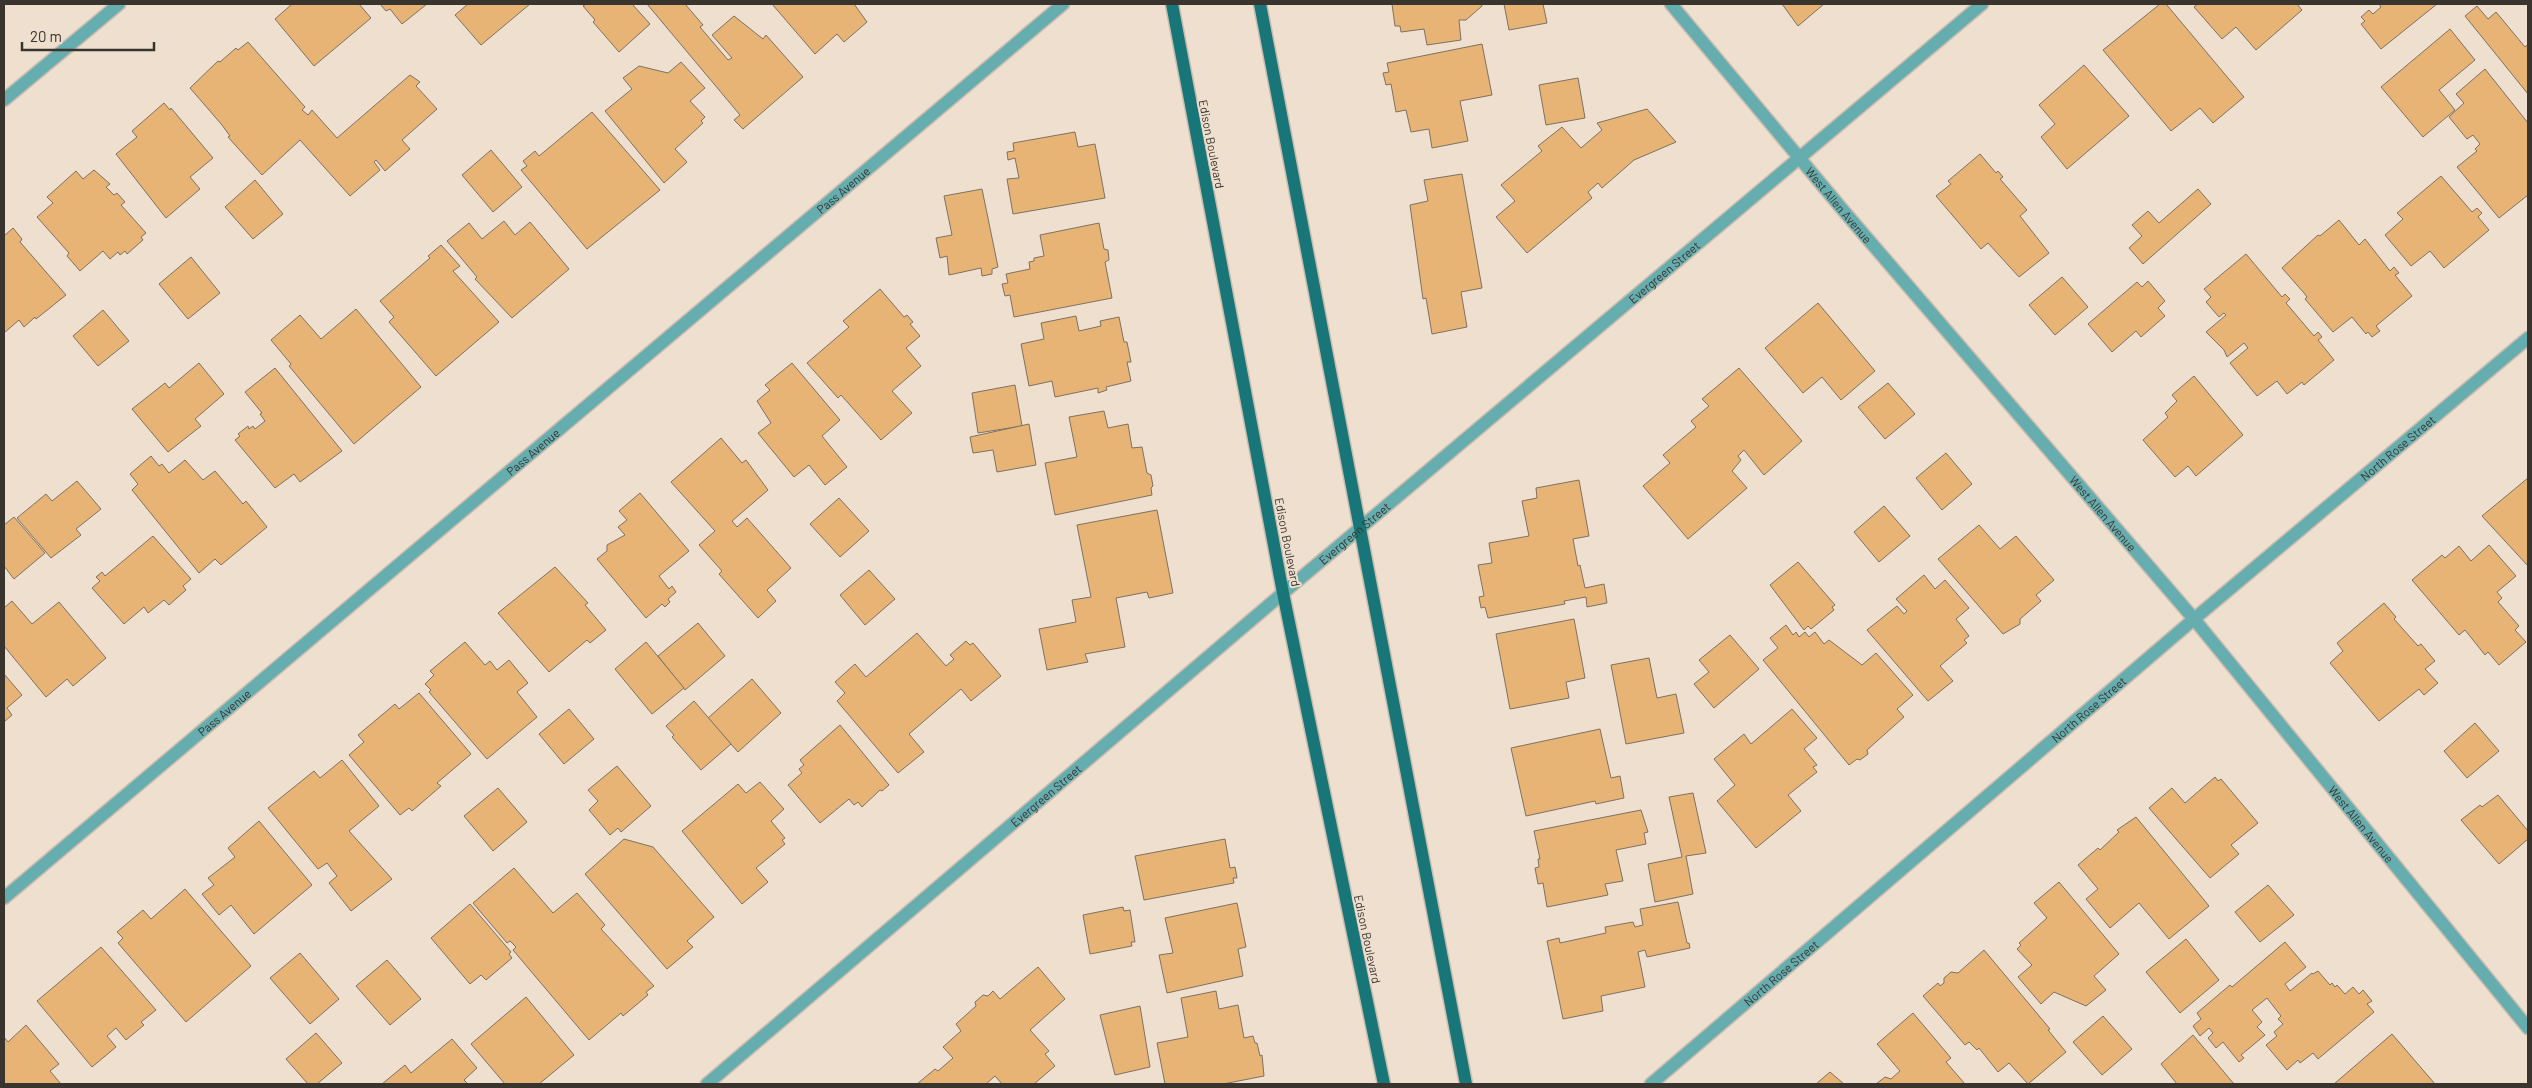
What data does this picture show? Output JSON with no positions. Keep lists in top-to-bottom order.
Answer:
{
  "streets": {
    "main road": ["Edison Boulevard"],
    "street": [
      "Pass Avenue",
      "West Allen Avenue",
      "Evergreen Street",
      "North Rose Street"
    ]
  },
  "crossings": [
    ["Edison Boulevard", "Evergreen Street"],
    ["West Allen Avenue", "Evergreen Street"],
    ["West Allen Avenue", "North Rose Street"]
  ],
  "scale_bar": "20 m"
}
